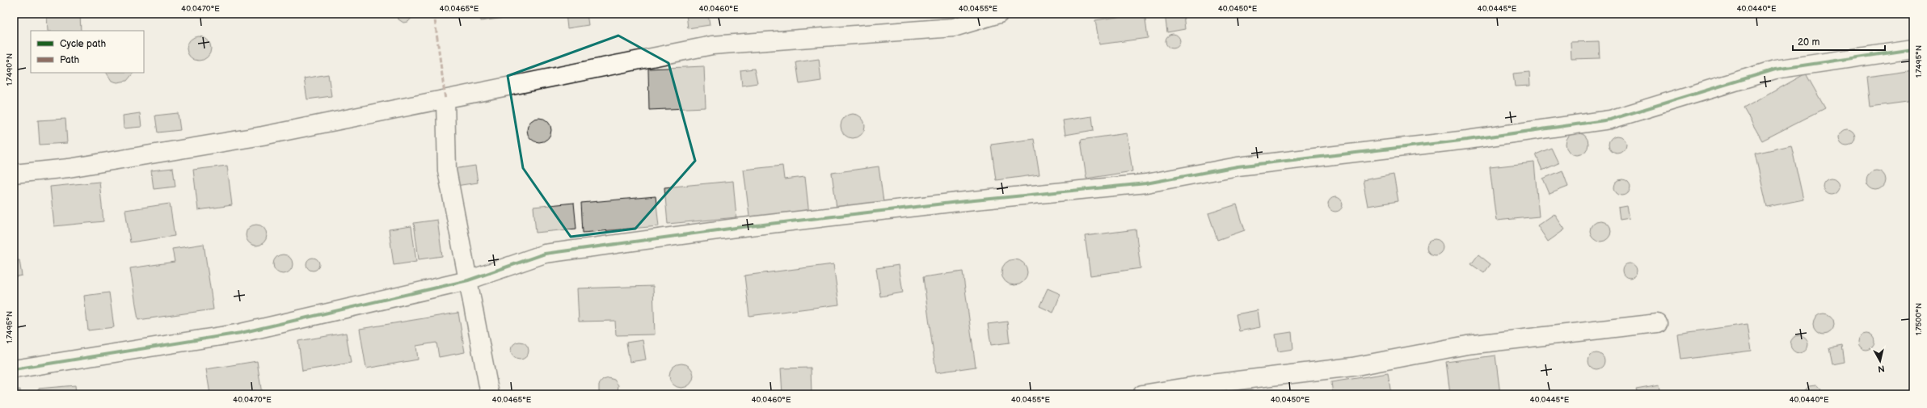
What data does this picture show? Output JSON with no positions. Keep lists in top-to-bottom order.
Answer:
{
  "legend": ["Cycle path", "Path"],
  "scale_bar": "20 m",
  "north": "bottom",
  "coordinates": [
    "40.0470°E",
    "40.0465°E",
    "40.0460°E",
    "40.0455°E",
    "40.0450°E",
    "40.0445°E",
    "40.0440°E",
    "1.7495°N",
    "1.7490°N",
    "1.7500°N"
  ]
}
